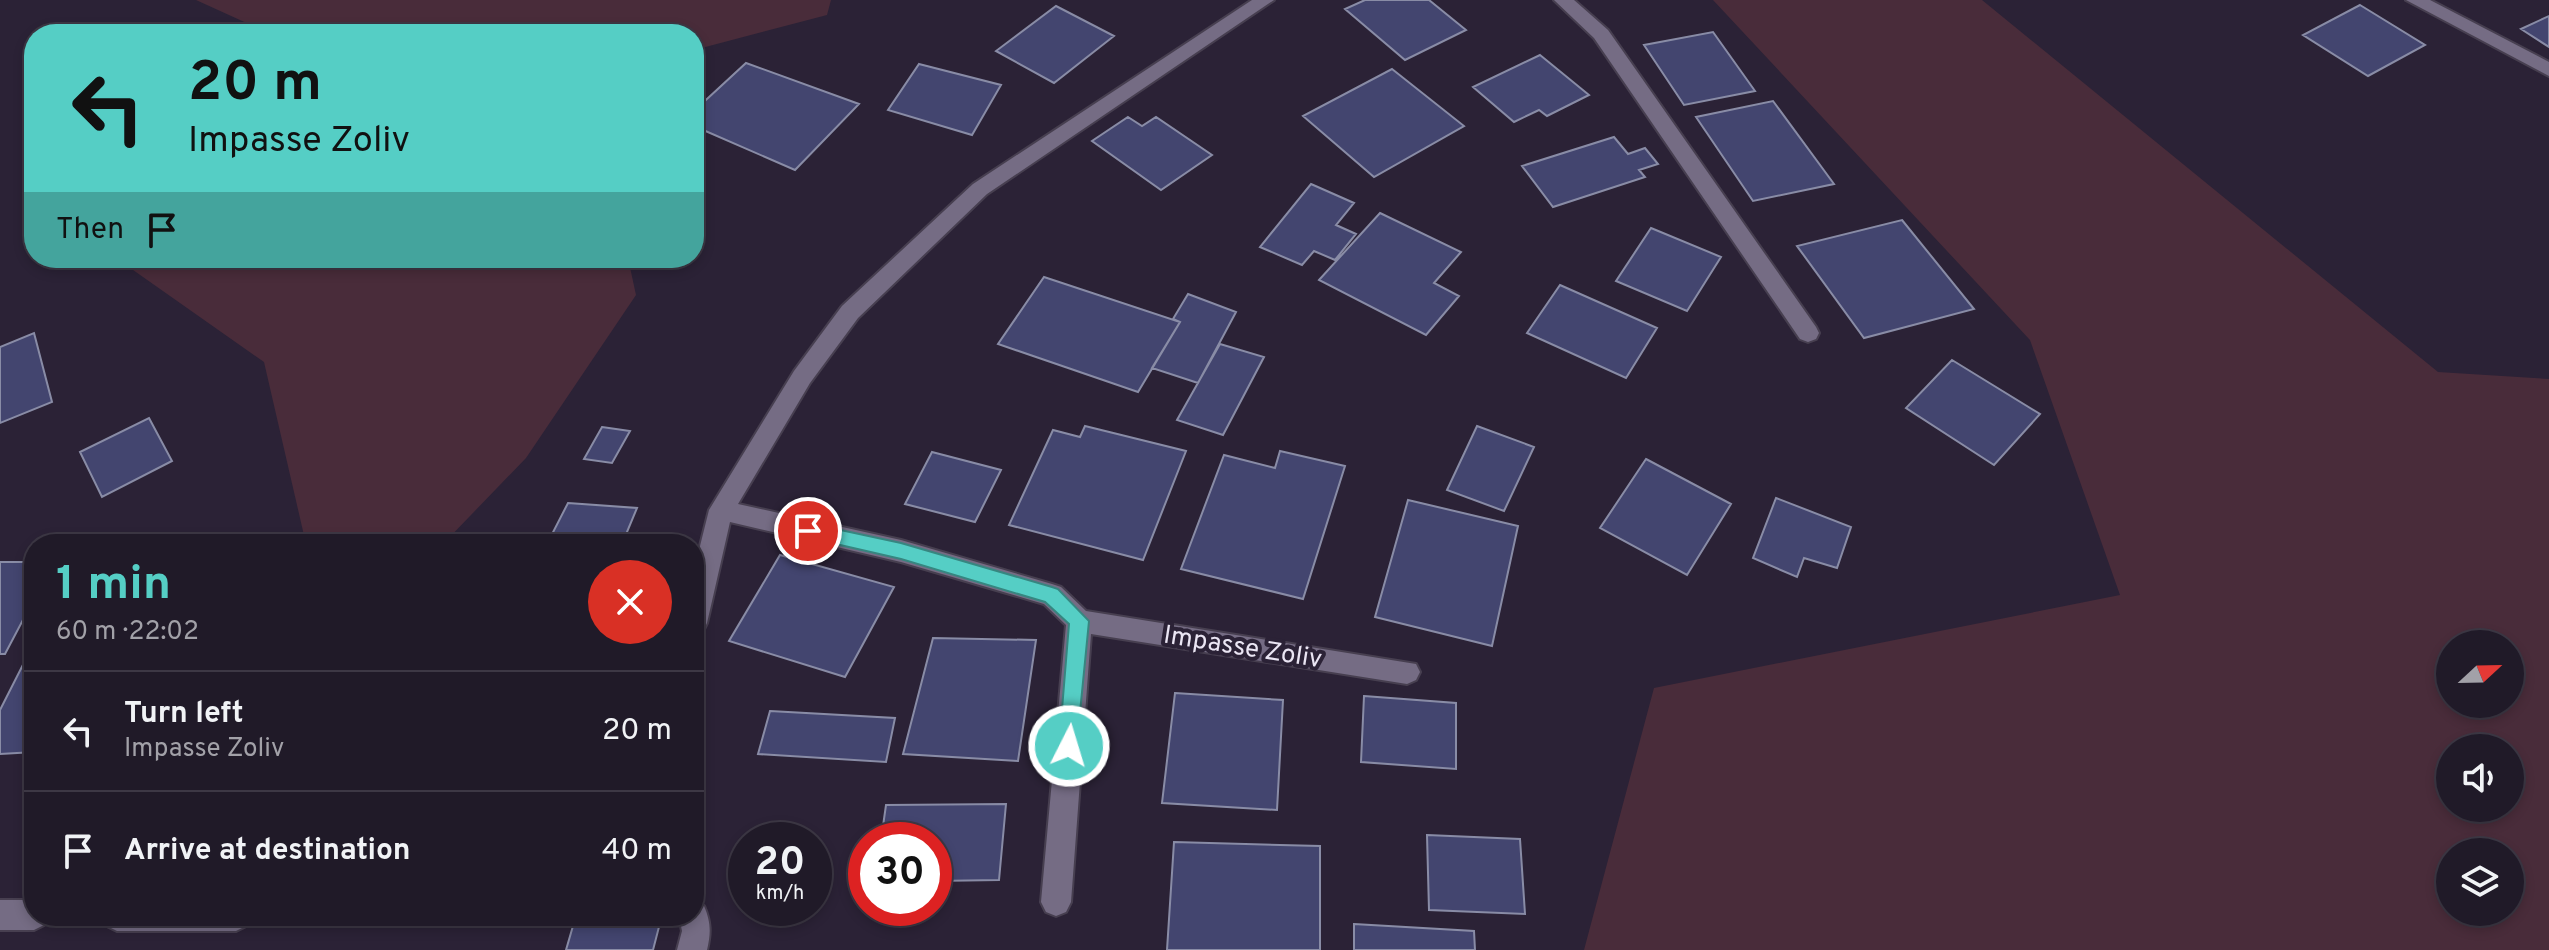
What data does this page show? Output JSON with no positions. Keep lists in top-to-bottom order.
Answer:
{
  "streets": {
    "street": ["Impasse Zoliv"]
  },
  "north": "right",
  "page": {
    "turn": ["20 m", "Impasse Zoliv"],
    "then": "Then",
    "heading": ["1 min", "60 m · 22:02"],
    "list": [
      {
        "name": "Turn left",
        "note": "Impasse Zoliv",
        "value": "20 m"
      },
      {
        "name": "Arrive at destination",
        "value": "40 m"
      }
    ],
    "speed": "20 km/h",
    "limit": "30"
  }
}
